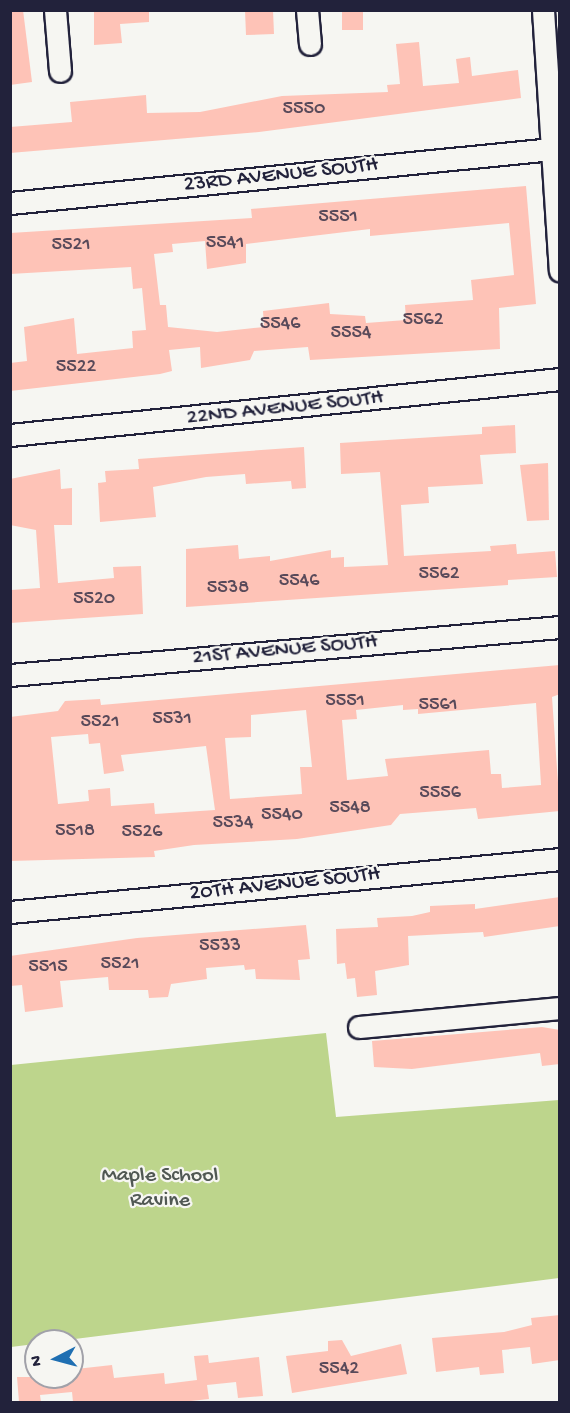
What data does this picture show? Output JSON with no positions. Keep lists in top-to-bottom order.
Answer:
{
  "streets": {
    "street": [
      "23RD AVENUE SOUTH",
      "22ND AVENUE SOUTH",
      "21ST AVENUE SOUTH",
      "20TH AVENUE SOUTH"
    ]
  },
  "parks": ["Maple School Ravine"],
  "house_numbers": [
    "5550",
    "5551",
    "5541",
    "5521",
    "5562",
    "5546",
    "5554",
    "5522",
    "5562",
    "5546",
    "5538",
    "5520",
    "5551",
    "5561",
    "5531",
    "5521",
    "5556",
    "5548",
    "5540",
    "5534",
    "5518",
    "5526",
    "5533",
    "5521",
    "5515",
    "5542"
  ],
  "north": "left"
}
